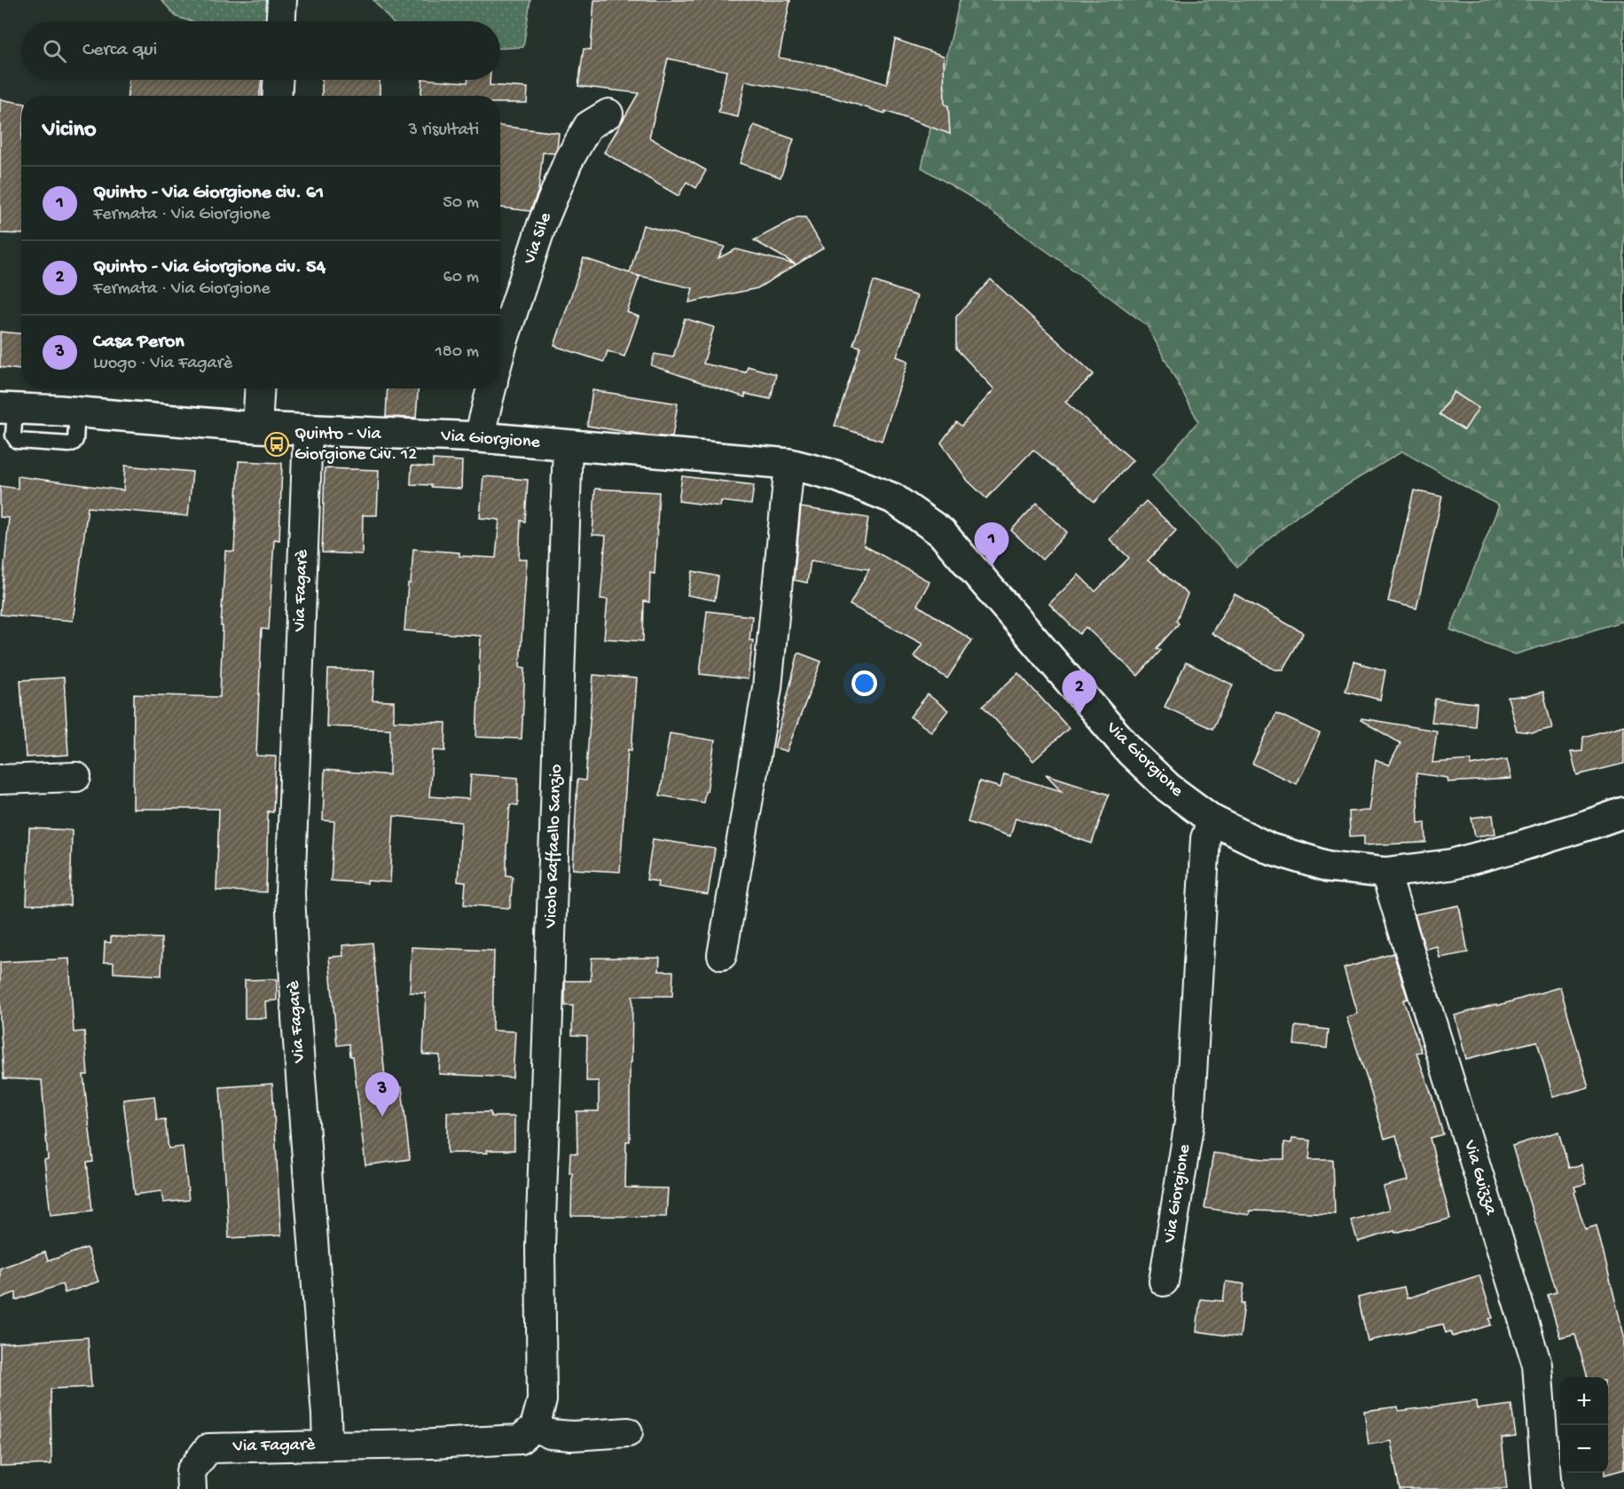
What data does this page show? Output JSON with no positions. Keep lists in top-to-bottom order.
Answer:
{
  "streets": {
    "street": [
      "Via Sile",
      "Via Giorgione",
      "Via Fagarè",
      "Vicolo Raffaello Sanzio",
      "Via Guizza"
    ]
  },
  "crossings": [
    ["Via Sile", "Via Giorgione"],
    ["Via Giorgione", "Via Fagarè"],
    ["Via Giorgione", "Vicolo Raffaello Sanzio"],
    ["Via Giorgione", "Via Guizza"]
  ],
  "places": {
    "bus stop": ["Quinto - Via Giorgione Civ. 12"]
  },
  "page": {
    "search": "Cerca qui",
    "heading": ["Vicino", "3 risultati"],
    "list": [
      {
        "mark": "1",
        "name": "Quinto - Via Giorgione civ. 61",
        "note": "Fermata · Via Giorgione",
        "value": "50 m"
      },
      {
        "mark": "2",
        "name": "Quinto - Via Giorgione civ. 54",
        "note": "Fermata · Via Giorgione",
        "value": "60 m"
      },
      {
        "mark": "3",
        "name": "Casa Peron",
        "note": "Luogo · Via Fagarè",
        "value": "180 m"
      }
    ],
    "pins": ["1", "2", "3"],
    "map_buttons": ["+", "−"]
  }
}
